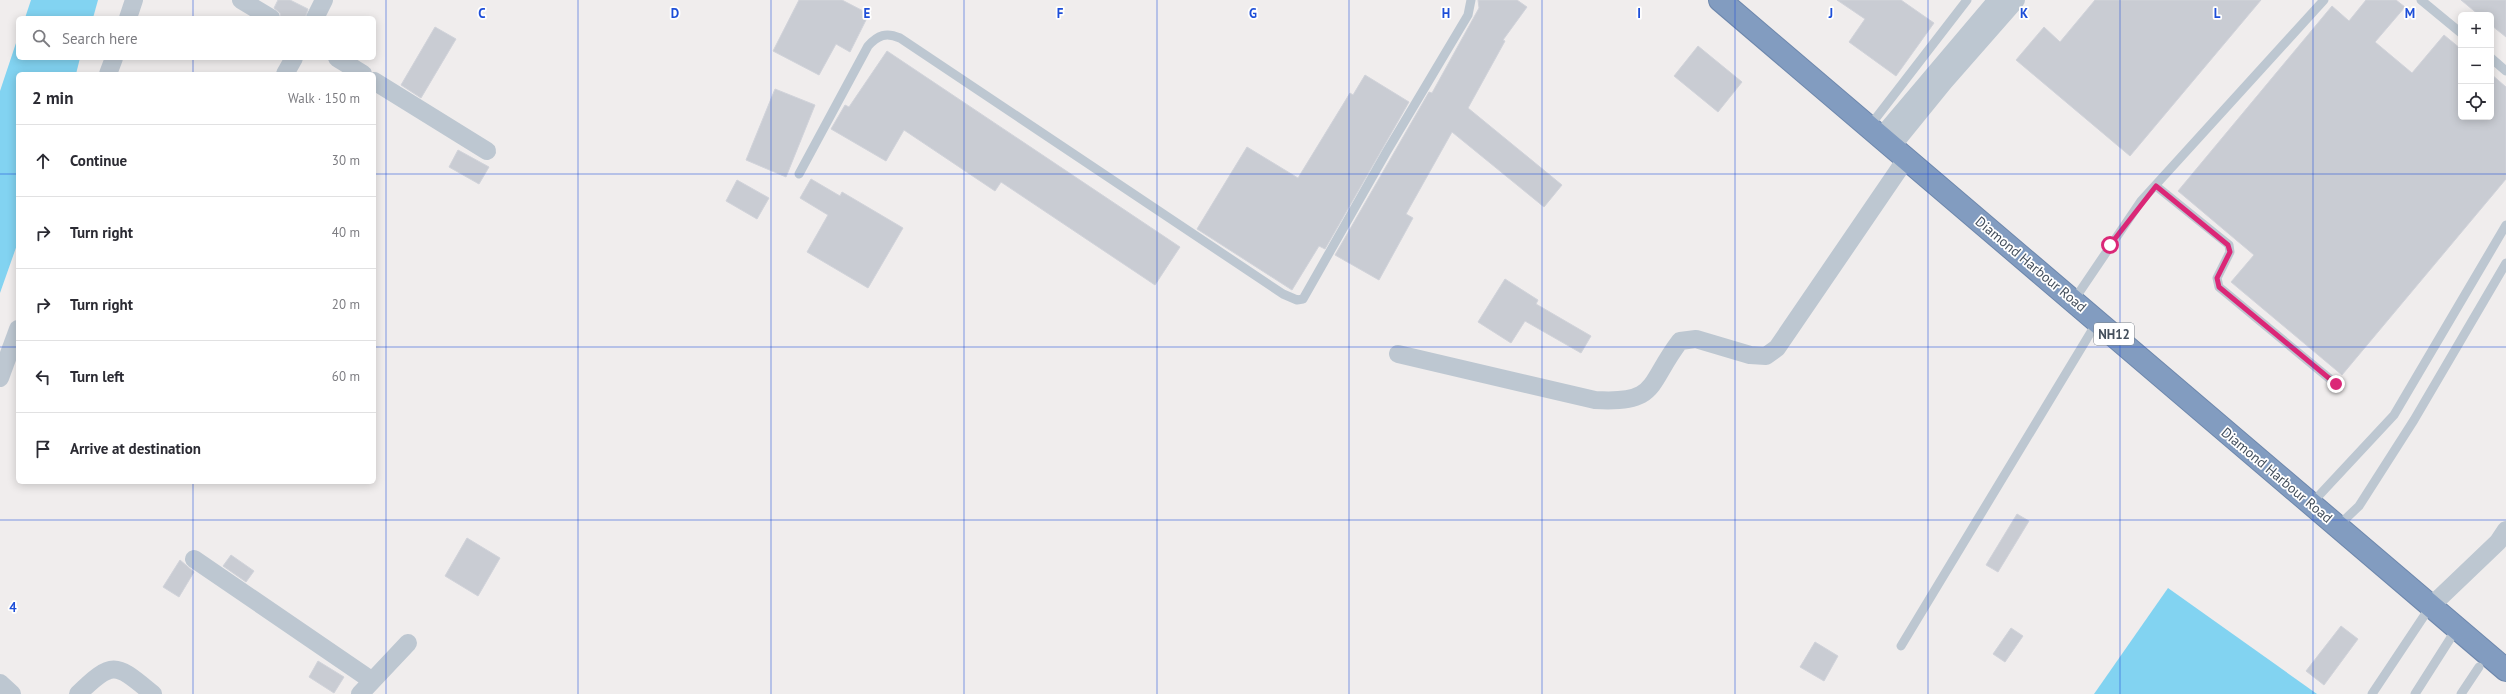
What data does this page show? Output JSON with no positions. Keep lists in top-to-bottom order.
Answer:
{
  "streets": {
    "highway": ["Diamond Harbour Road", "NH12"]
  },
  "page": {
    "map_buttons": ["+", "−"],
    "search": "Search here",
    "heading": ["2 min", "Walk · 150 m"],
    "list": [
      ["Continue", "30 m"],
      ["Turn right", "40 m"],
      ["Turn right", "20 m"],
      ["Turn left", "60 m"],
      "Arrive at destination"
    ]
  },
  "grid": {
    "columns": [
      "C",
      "D",
      "E",
      "F",
      "G",
      "H",
      "I",
      "J",
      "K",
      "L",
      "M"
    ],
    "rows": ["4"]
  }
}
